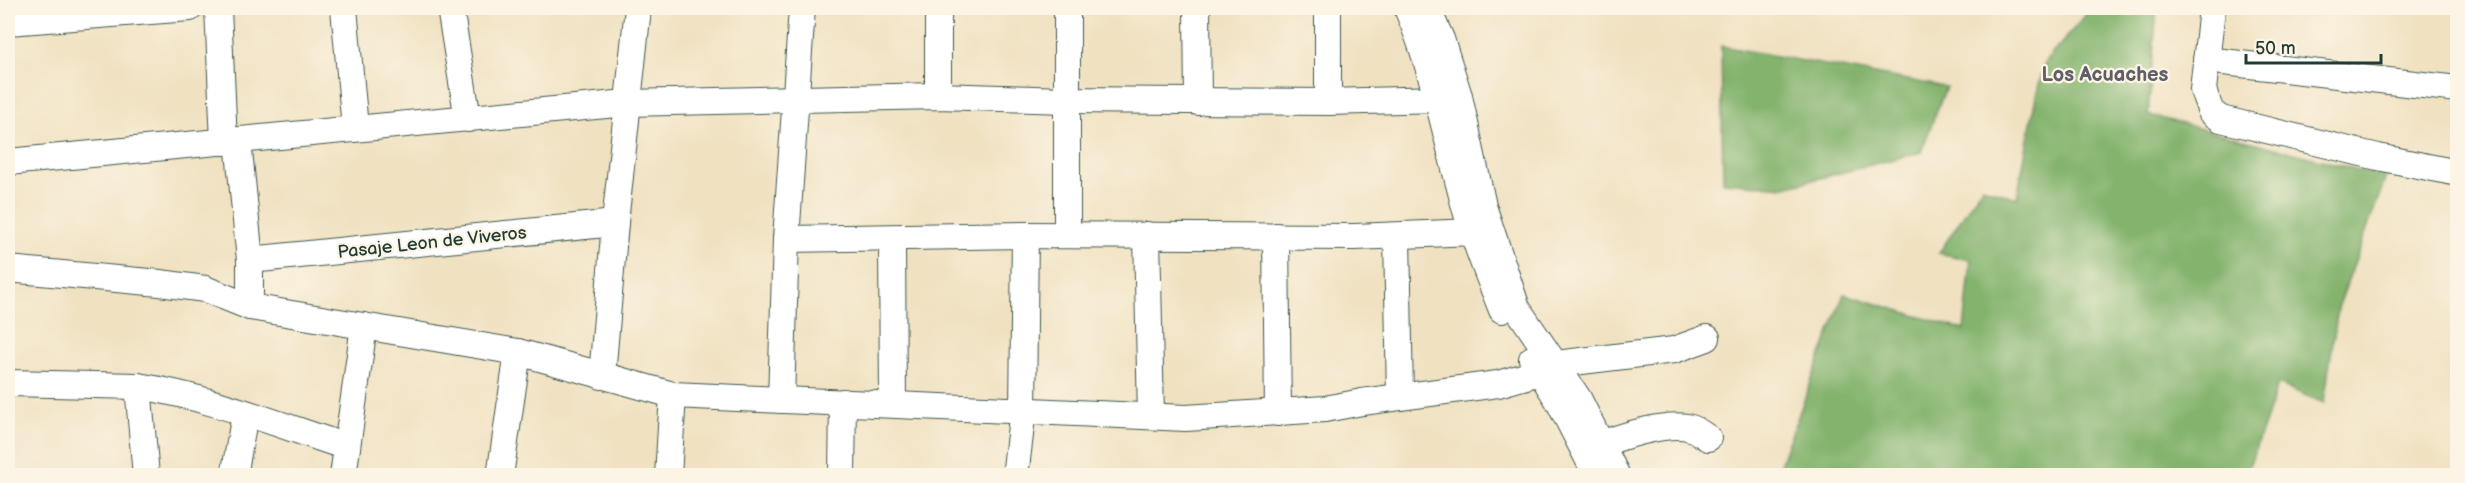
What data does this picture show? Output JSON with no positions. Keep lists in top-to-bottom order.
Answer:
{
  "streets": {
    "street": ["Pasaje Leon de Viveros"]
  },
  "districts": ["Los Acuaches"],
  "scale_bar": "50 m"
}
